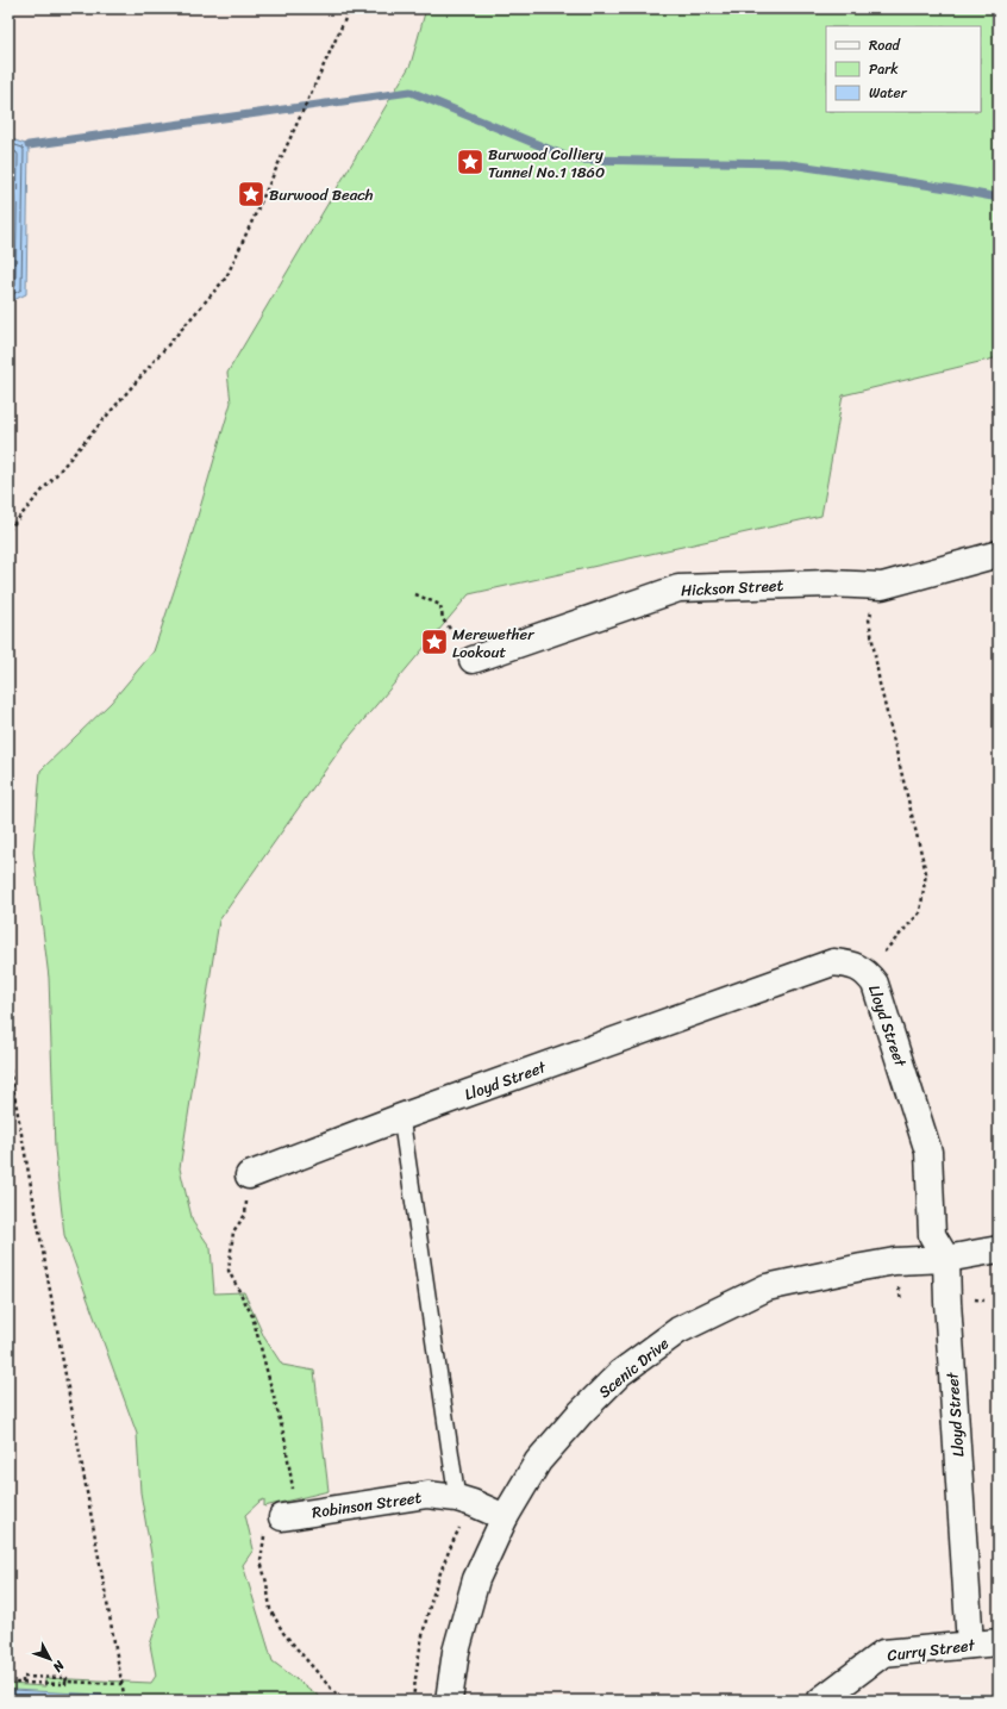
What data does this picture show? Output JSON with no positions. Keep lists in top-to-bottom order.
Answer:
{
  "streets": {
    "street": [
      "Hickson Street",
      "Lloyd Street",
      "Scenic Drive",
      "Robinson Street",
      "Curry Street"
    ]
  },
  "crossings": [
    ["Lloyd Street", "Scenic Drive"],
    ["Lloyd Street", "Curry Street"],
    ["Scenic Drive", "Robinson Street"]
  ],
  "places": {
    "place": ["Burwood Colliery Tunnel No.1 1860", "Burwood Beach", "Merewether Lookout"]
  },
  "legend": ["Road", "Park", "Water"],
  "north": "bottom right"
}
